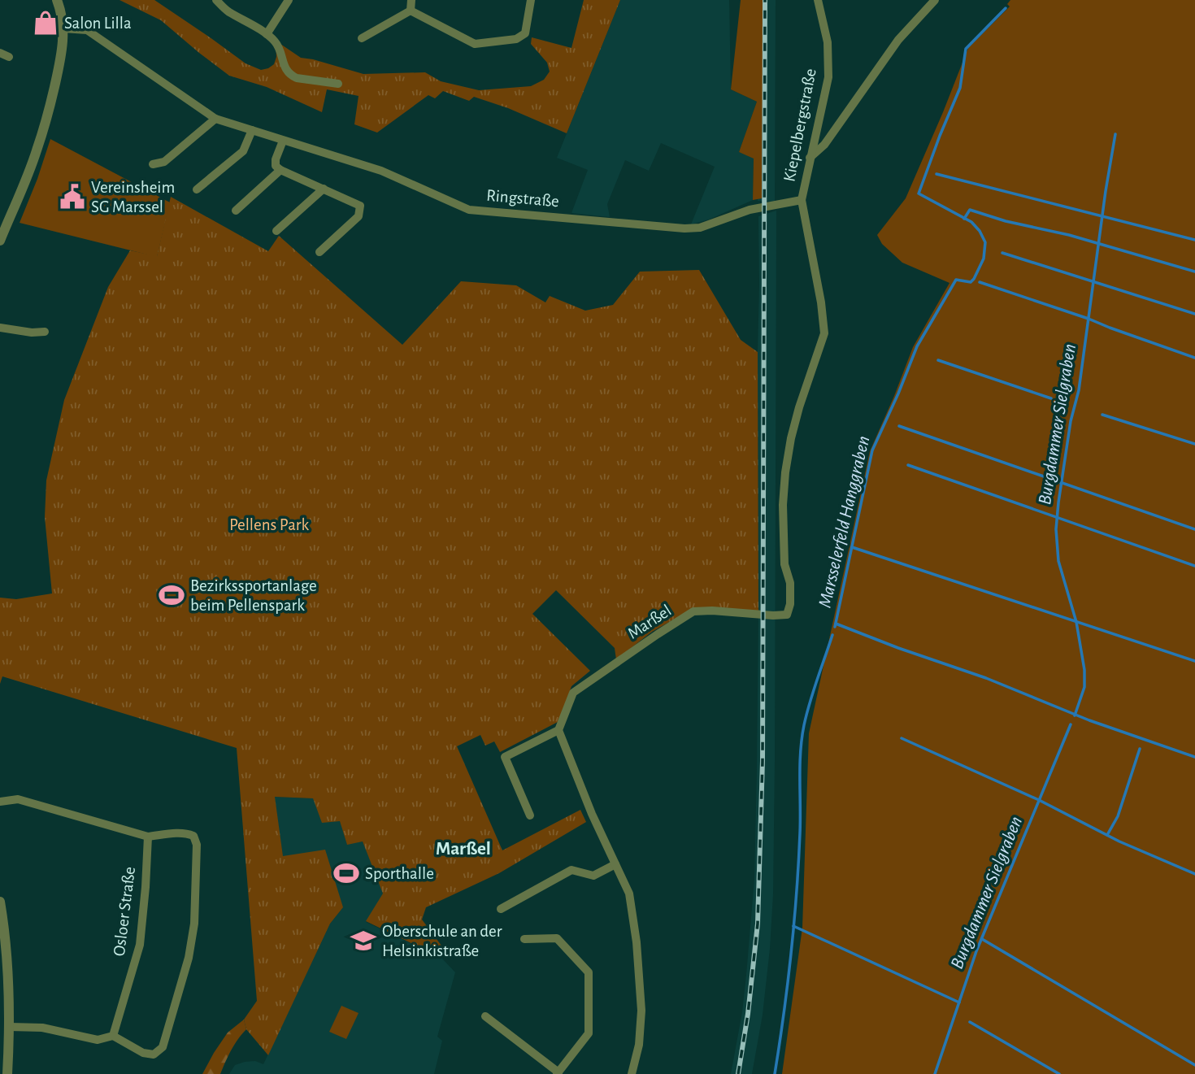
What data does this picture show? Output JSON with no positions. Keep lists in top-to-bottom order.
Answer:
{
  "streets": {
    "street": [
      "Kiepelbergstraße",
      "Ringstraße",
      "Marßel",
      "Osloer Straße"
    ]
  },
  "crossings": [
    ["Kiepelbergstraße", "Ringstraße"],
    ["Kiepelbergstraße", "Marßel"]
  ],
  "districts": ["Marßel"],
  "water": ["Burgdammer Sielgraben", "Marsselerfeld Hanggraben"],
  "parks": ["Pellens Park"],
  "places": {
    "shop": ["Salon Lilla"],
    "public building": ["Vereinsheim SG Marssel"],
    "sports": ["Bezirkssportanlage beim Pellenspark", "Sporthalle"],
    "school or university": ["Oberschule an der Helsinkistraße"]
  }
}
